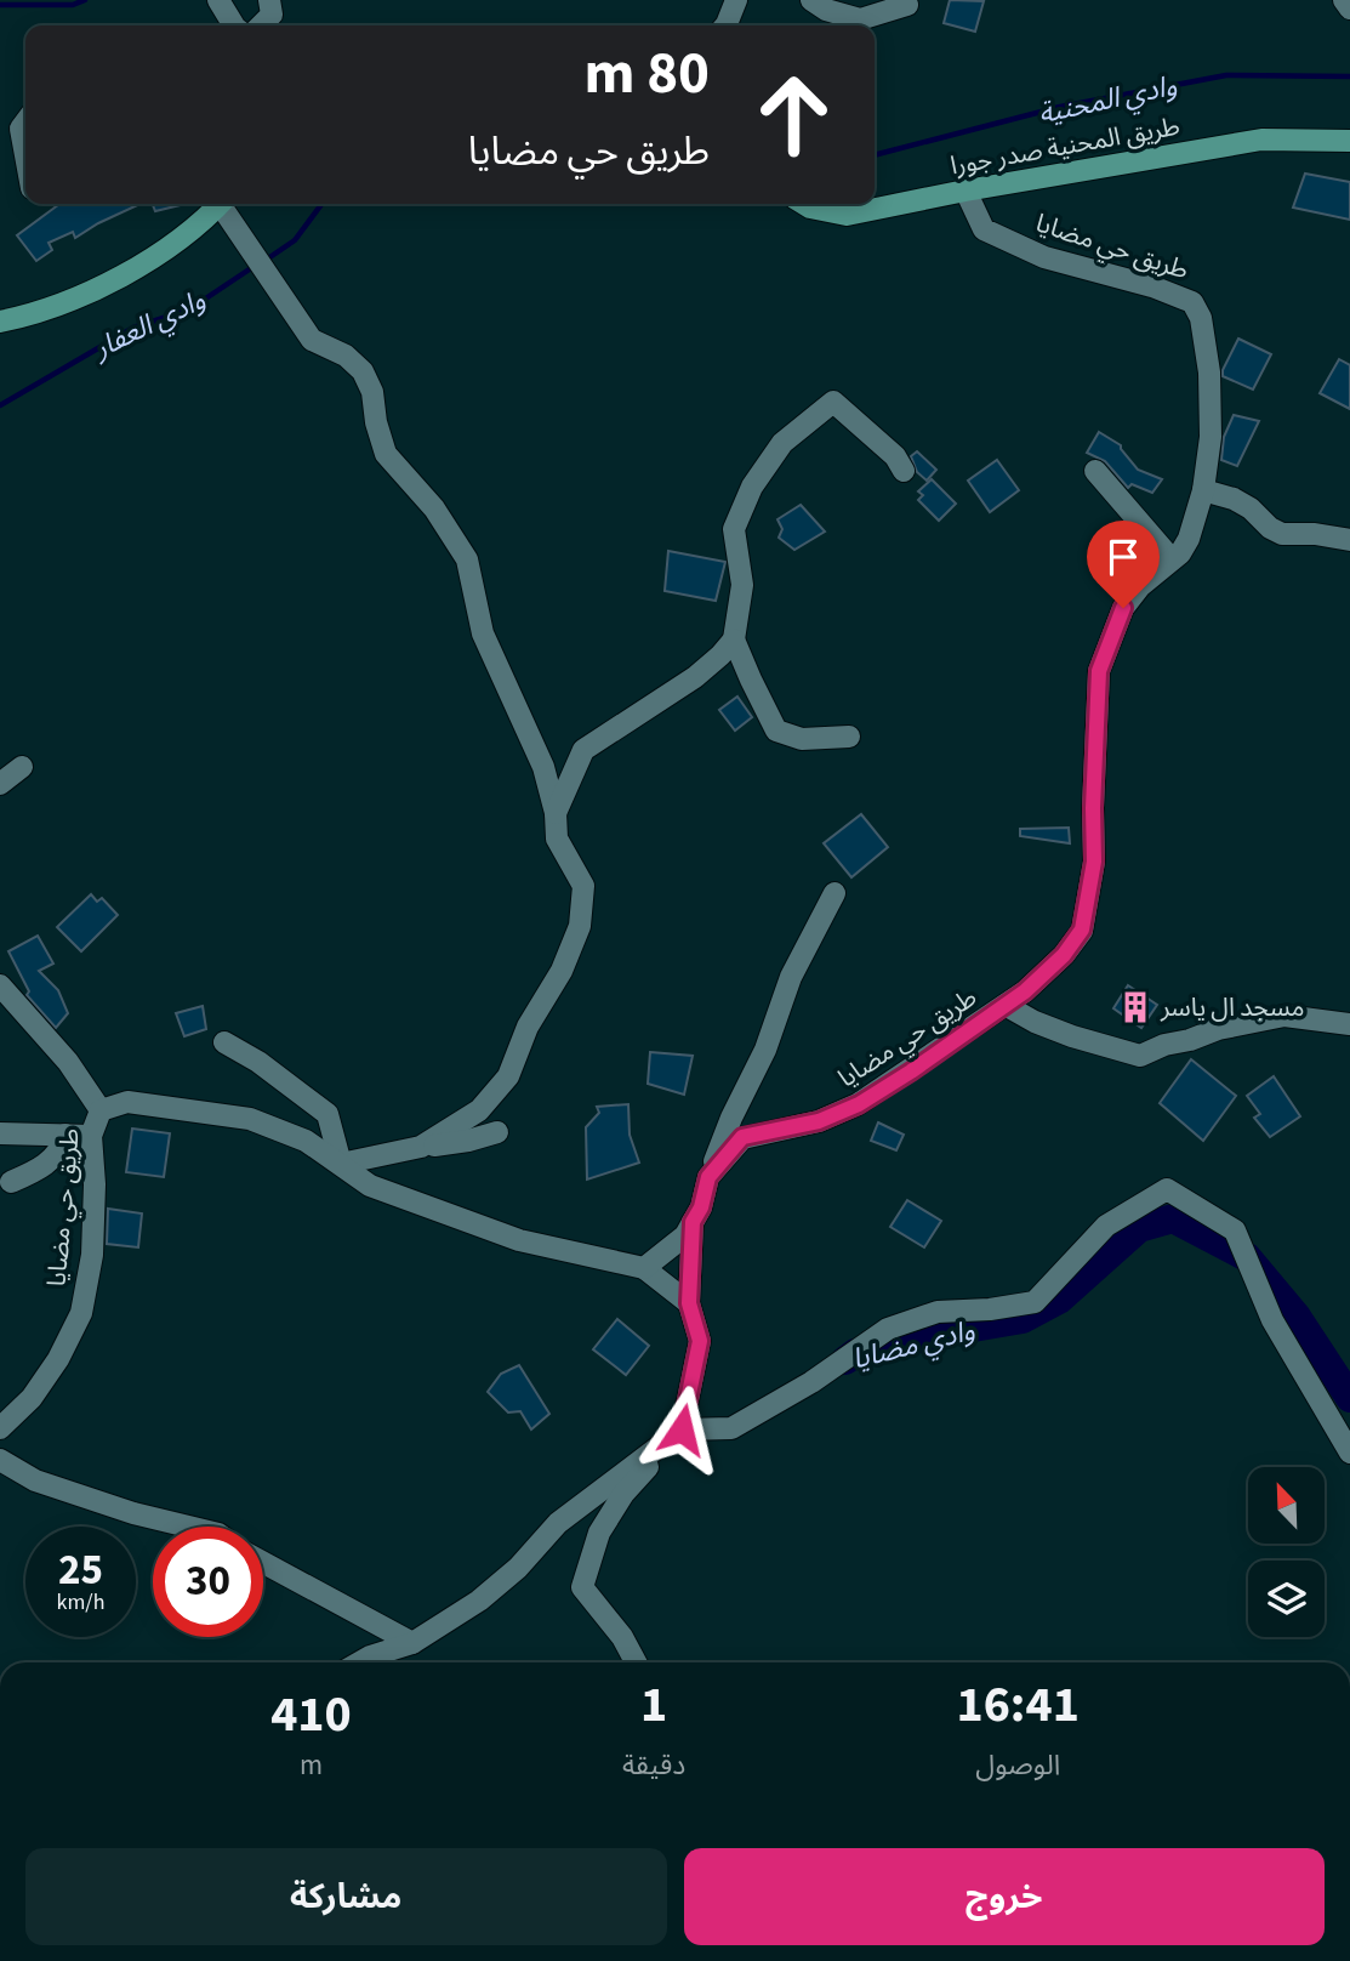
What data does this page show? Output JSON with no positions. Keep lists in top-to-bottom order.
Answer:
{
  "streets": {
    "main road": ["طريق المحنية صدر جورا"],
    "street": ["طريق حي مضايا"]
  },
  "crossings": [
    ["طريق المحنية صدر جورا", "طريق حي مضايا"]
  ],
  "water": ["وادي المحنية", "وادي العفار", "وادي مضايا"],
  "places": {
    "building": ["مسجد ال ياسر"]
  },
  "north": "top left",
  "page": {
    "turn": ["80 m", "طريق حي مضايا"],
    "speed": "25 km/h",
    "limit": "30",
    "eta": [
      "16:41",
      "الوصول",
      "1",
      "دقيقة",
      "410",
      "m"
    ],
    "buttons": ["خروج", "مشاركة"]
  }
}
